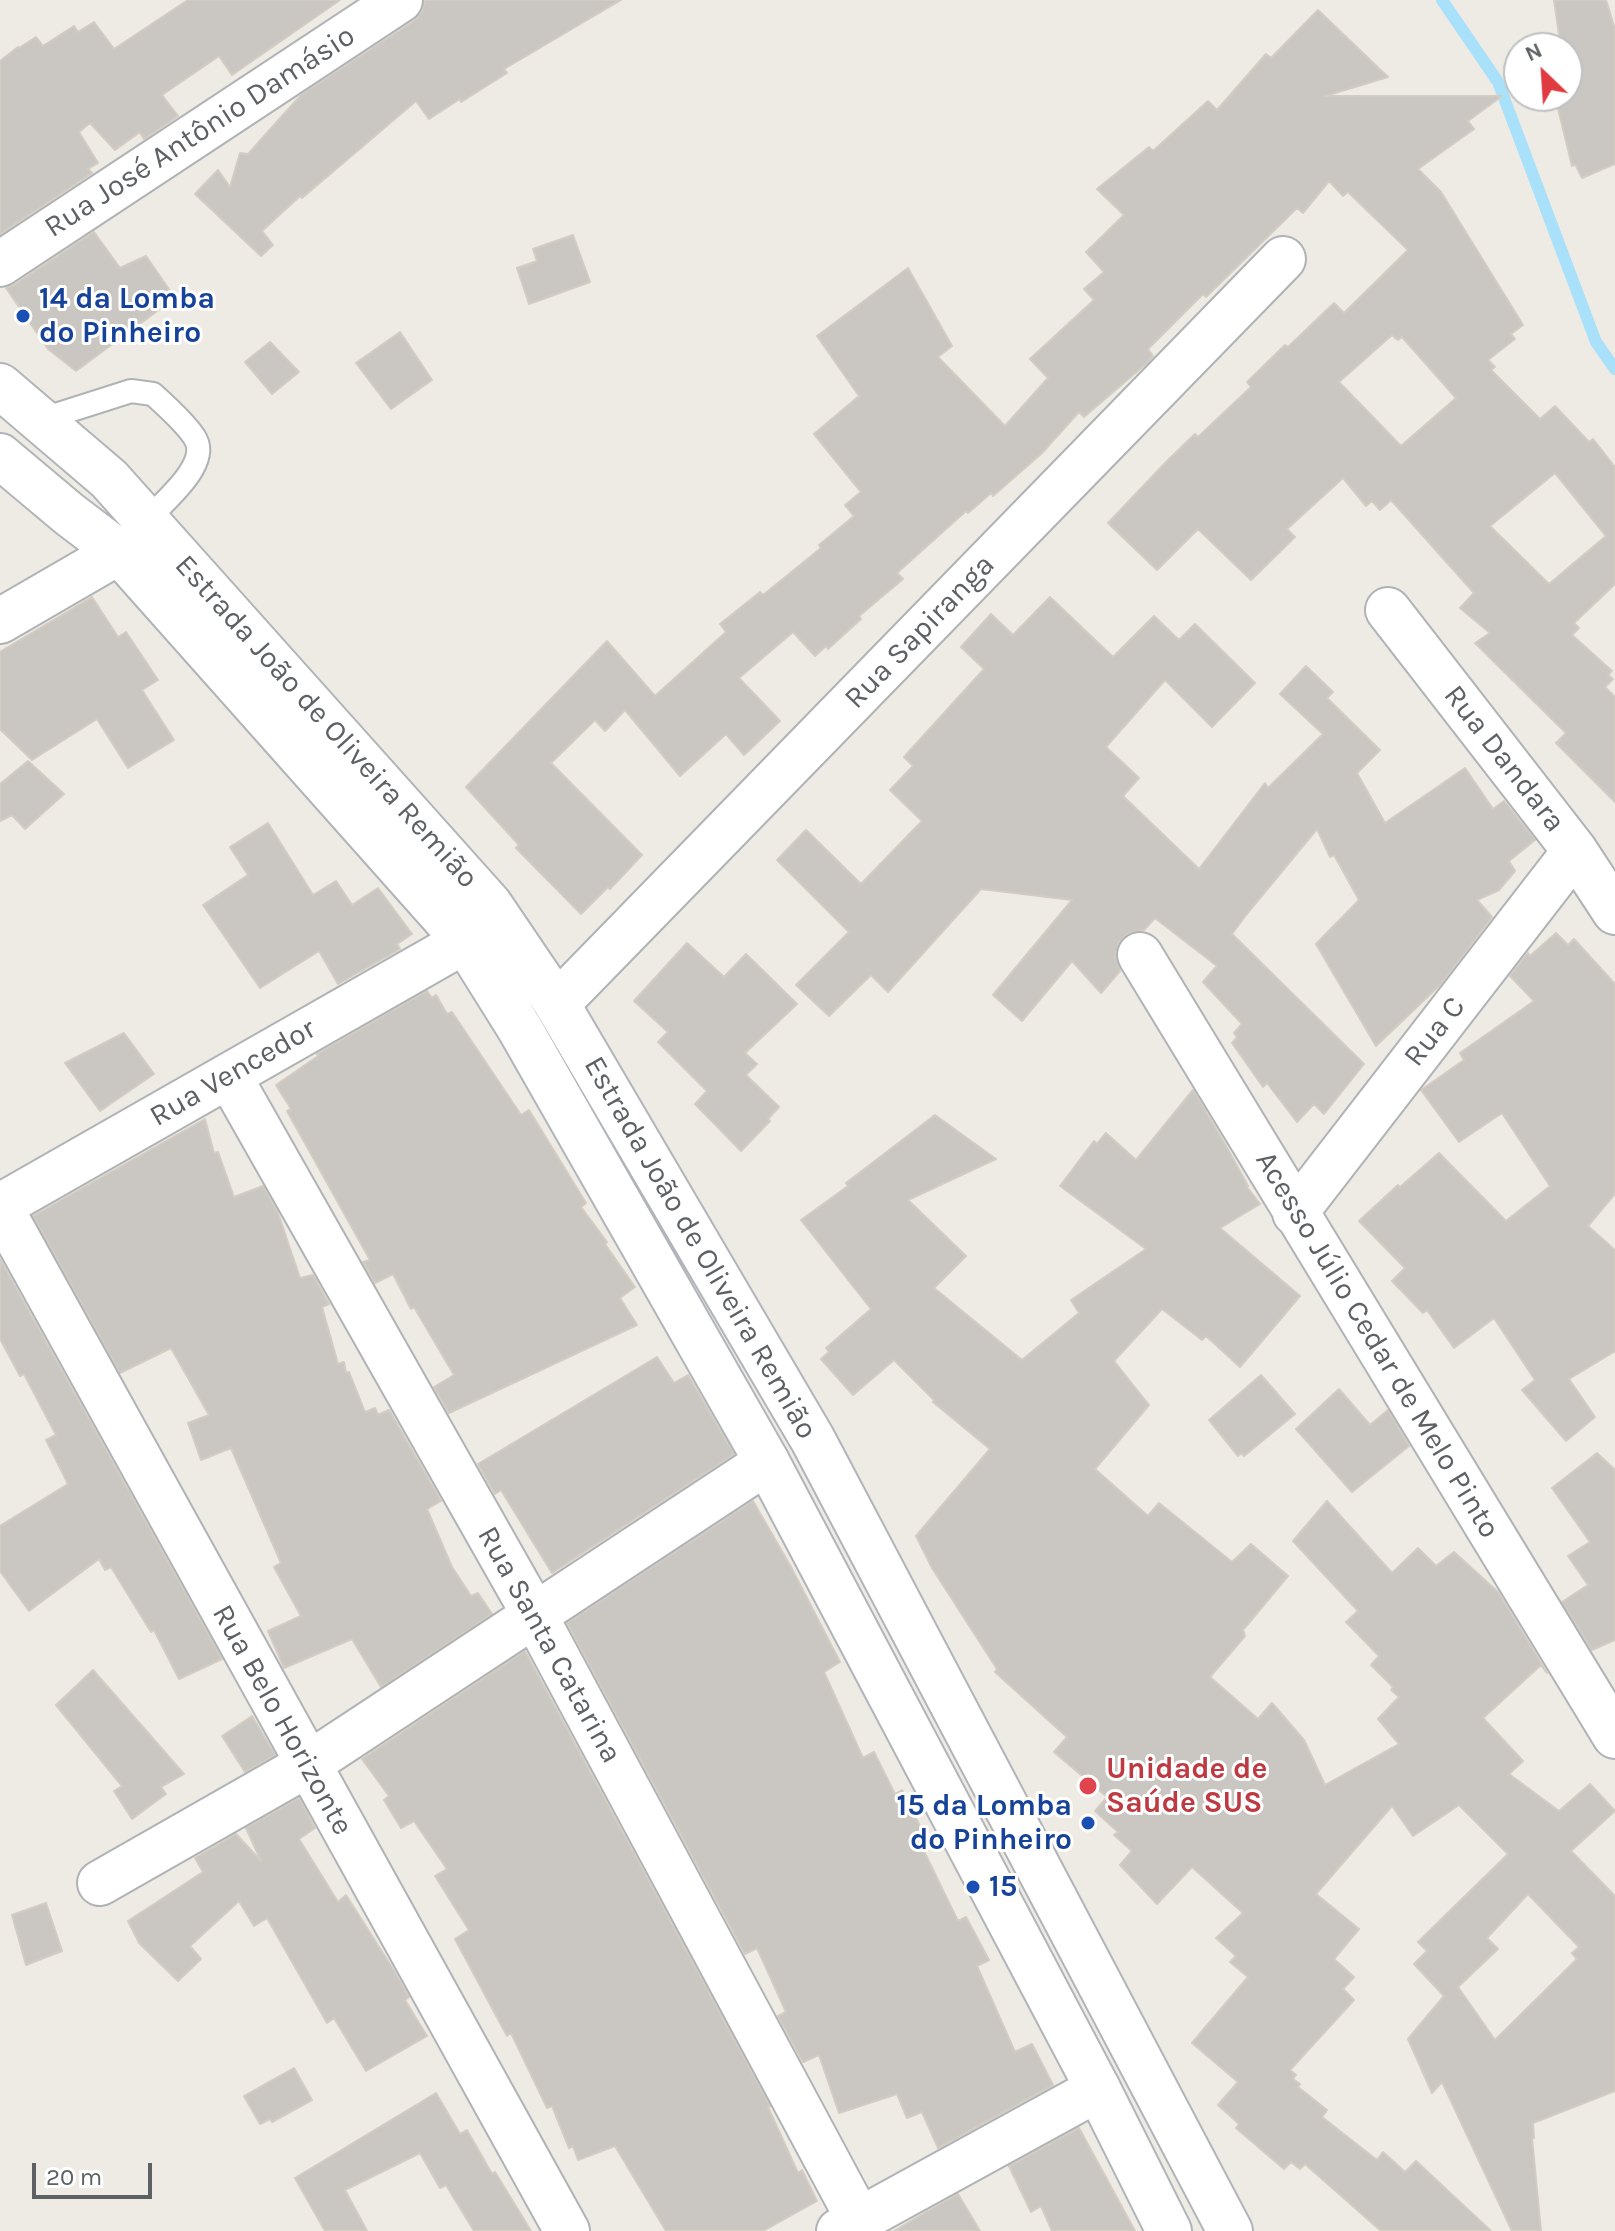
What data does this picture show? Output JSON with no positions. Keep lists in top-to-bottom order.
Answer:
{
  "streets": {
    "street": [
      "Rua José Antônio Damásio",
      "Rua Sapiranga",
      "Estrada João de Oliveira Remião",
      "Rua Dandara",
      "Rua C",
      "Rua Vencedor",
      "Acesso Júlio Cedar de Melo Pinto",
      "Rua Santa Catarina",
      "Rua Belo Horizonte"
    ]
  },
  "crossings": [
    ["Rua Sapiranga", "Estrada João de Oliveira Remião"],
    ["Estrada João de Oliveira Remião", "Rua Vencedor"],
    ["Rua Dandara", "Rua C"],
    ["Rua C", "Acesso Júlio Cedar de Melo Pinto"],
    ["Rua Vencedor", "Rua Santa Catarina"],
    ["Rua Vencedor", "Rua Belo Horizonte"]
  ],
  "places": [
    "14 da Lomba do Pinheiro",
    "Unidade de Saúde SUS",
    "15 da Lomba do Pinheiro",
    "15"
  ],
  "scale_bar": "20 m",
  "north": "top left"
}
